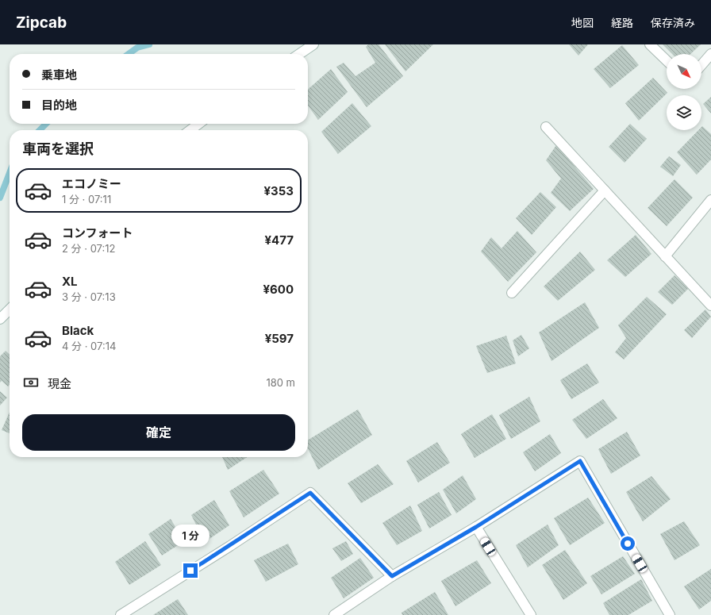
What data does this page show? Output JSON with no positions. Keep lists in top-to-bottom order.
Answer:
{
  "north": "bottom right",
  "page": {
    "header": "Zipcab",
    "nav": ["地図", "経路", "保存済み"],
    "banner": ["乗車地", "目的地"],
    "heading": "車両を選択",
    "list": [
      {
        "name": "エコノミー",
        "note": "1 分 · 07:11",
        "value": "¥353"
      },
      {
        "name": "コンフォート",
        "note": "2 分 · 07:12",
        "value": "¥477"
      },
      {
        "name": "XL",
        "note": "3 分 · 07:13",
        "value": "¥600"
      },
      {
        "name": "Black",
        "note": "4 分 · 07:14",
        "value": "¥597"
      }
    ],
    "pay": ["現金", "180 m"],
    "buttons": "確定",
    "bubble": "1 分"
  }
}
